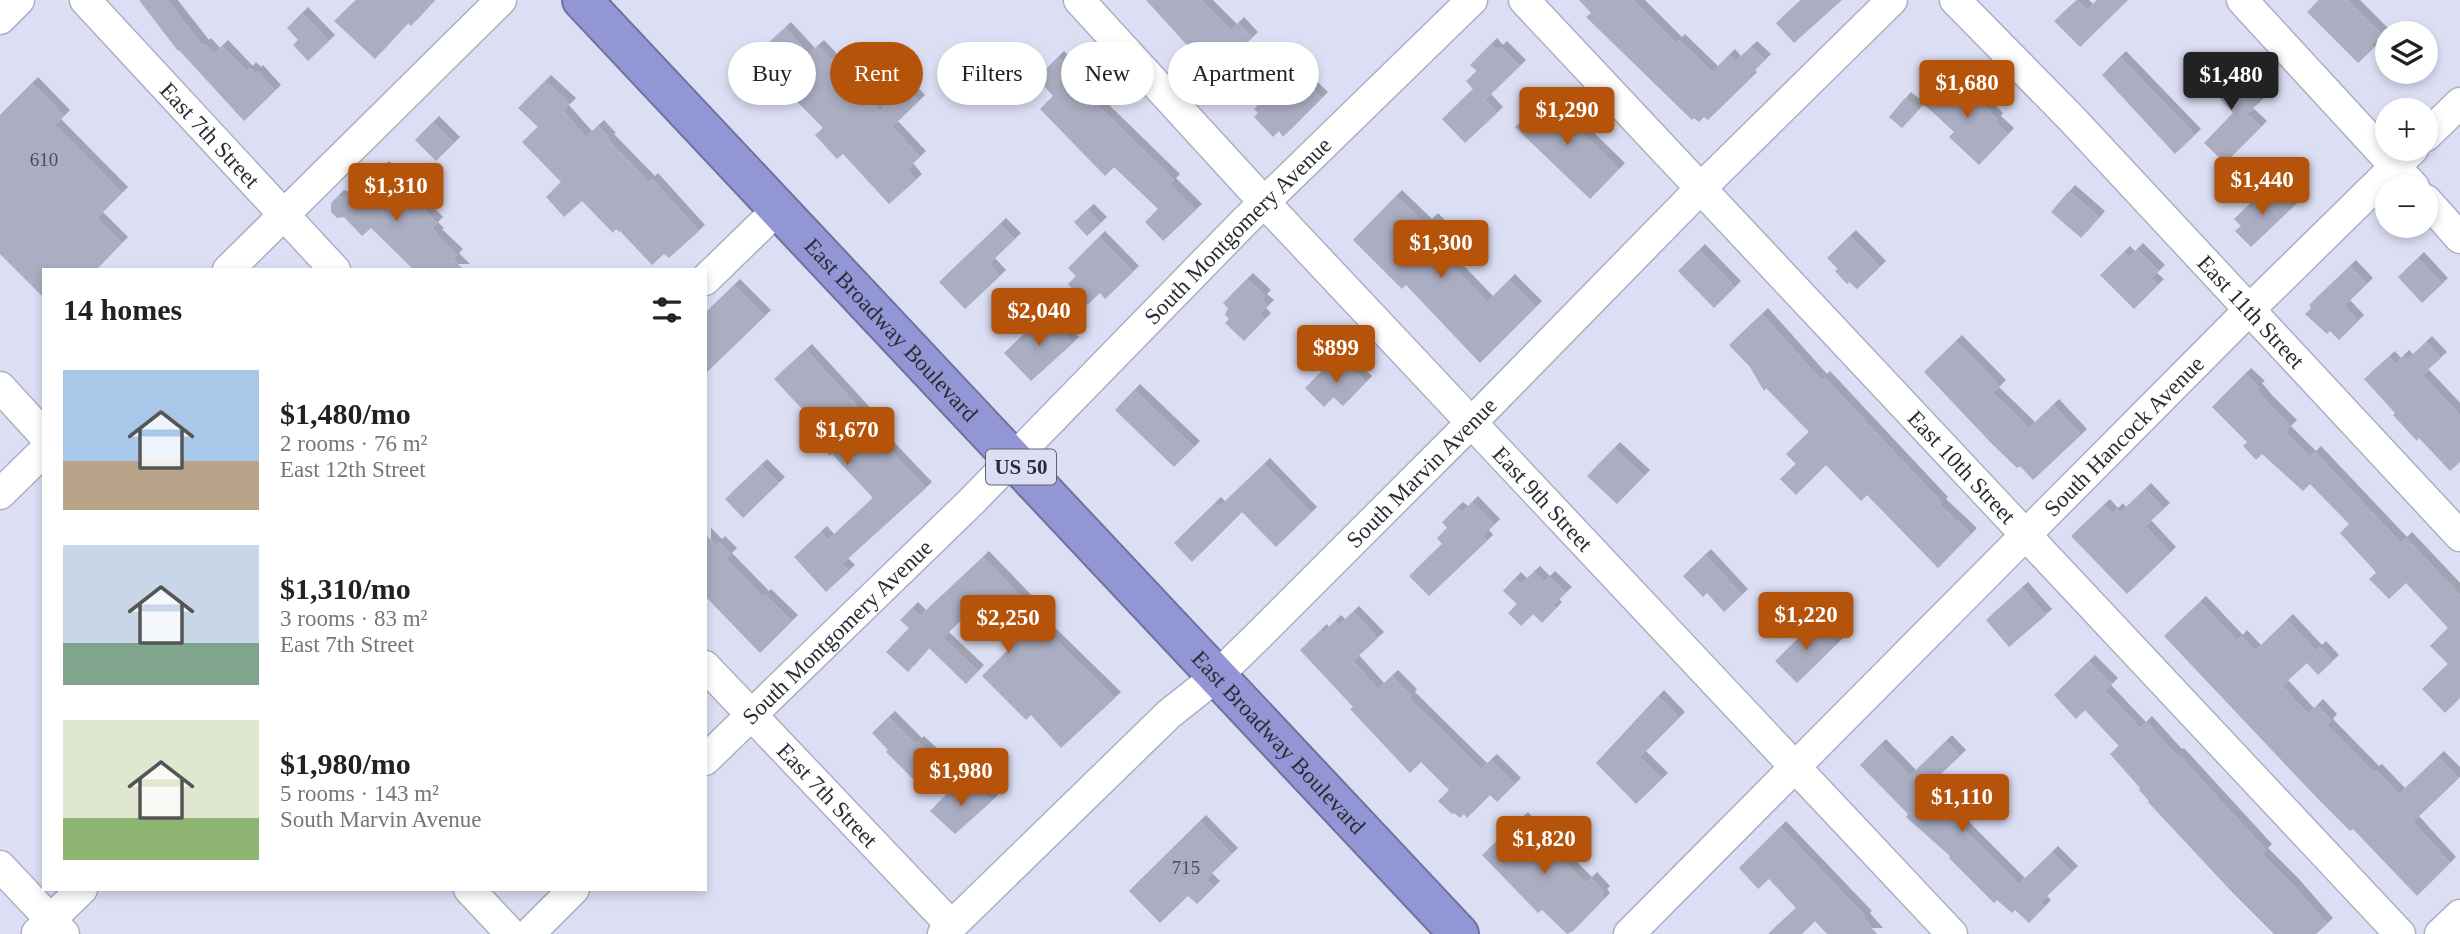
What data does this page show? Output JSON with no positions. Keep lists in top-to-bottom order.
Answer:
{
  "streets": {
    "highway": ["East Broadway Boulevard", "US 50"],
    "street": [
      "East 7th Street",
      "South Montgomery Avenue",
      "East 11th Street",
      "South Hancock Avenue",
      "East 10th Street",
      "South Marvin Avenue",
      "East 9th Street"
    ]
  },
  "crossings": [
    ["East 7th Street", "South Montgomery Avenue"],
    ["East 7th Street", "South Marvin Avenue"],
    ["South Montgomery Avenue", "East Broadway Boulevard"],
    ["South Montgomery Avenue", "East 9th Street"],
    ["East 11th Street", "South Hancock Avenue"],
    ["East Broadway Boulevard", "South Marvin Avenue"],
    ["South Hancock Avenue", "East 10th Street"],
    ["South Hancock Avenue", "East 9th Street"],
    ["East 10th Street", "South Marvin Avenue"],
    ["South Marvin Avenue", "East 9th Street"]
  ],
  "house_numbers": ["610", "715"],
  "page": {
    "map_buttons": ["+", "−"],
    "chip": [
      "Buy",
      "Rent",
      "Filters",
      "New",
      "Apartment"
    ],
    "price": [
      "$1,480",
      "$1,680",
      "$1,290",
      "$1,440",
      "$1,310",
      "$1,300",
      "$2,040",
      "$899",
      "$1,670",
      "$1,220",
      "$2,250",
      "$1,980",
      "$1,110",
      "$1,820"
    ],
    "heading": "14 homes",
    "list": [
      {
        "name": "$1,480/mo",
        "note": "2 rooms · 76 m² · East 12th Street"
      },
      {
        "name": "$1,310/mo",
        "note": "3 rooms · 83 m² · East 7th Street"
      },
      {
        "name": "$1,980/mo",
        "note": "5 rooms · 143 m² · South Marvin Avenue"
      }
    ]
  }
}
